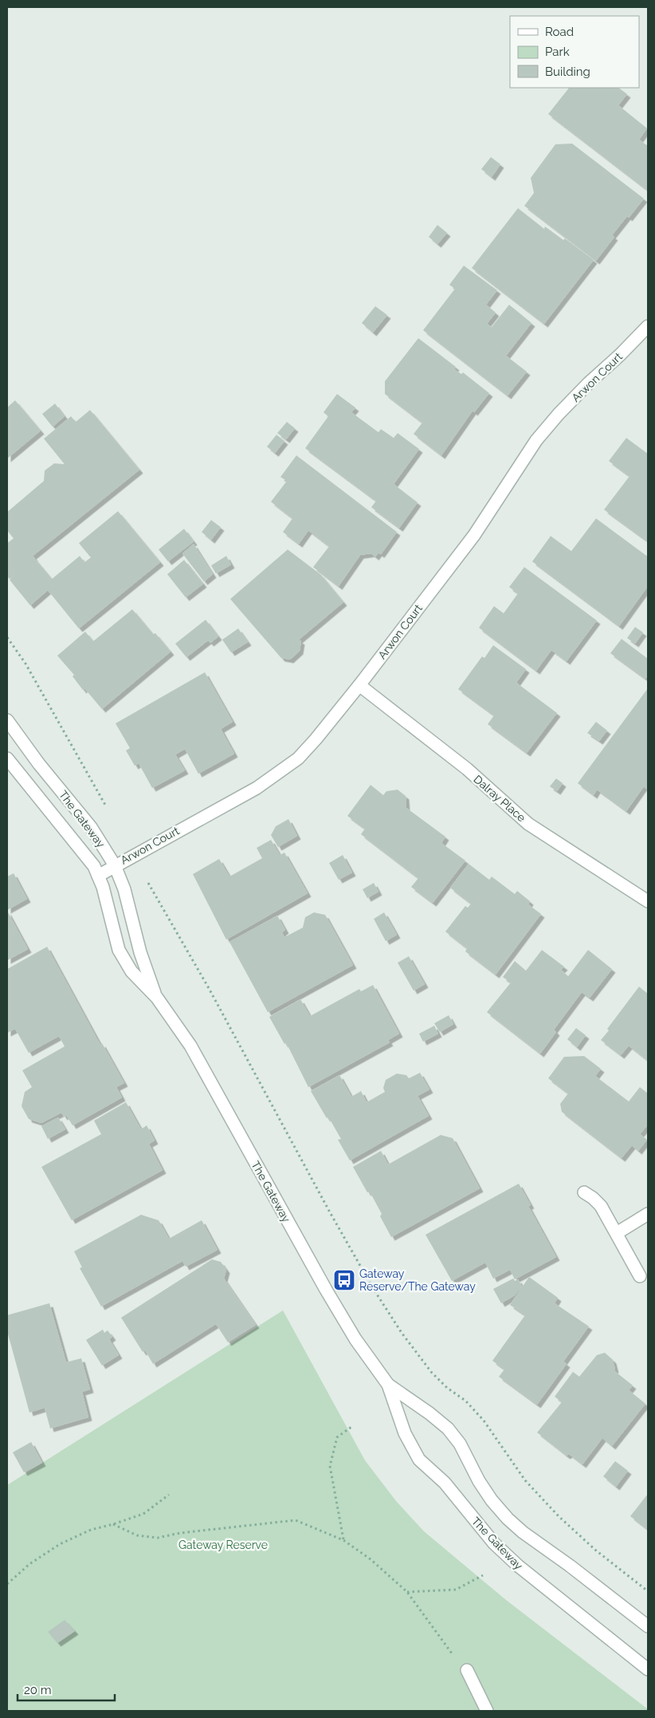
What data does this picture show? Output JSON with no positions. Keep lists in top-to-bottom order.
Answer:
{
  "streets": {
    "street": ["Arwon Court", "Dalray Place", "The Gateway"]
  },
  "crossings": [
    ["Arwon Court", "Dalray Place"],
    ["Arwon Court", "The Gateway"]
  ],
  "parks": ["Gateway Reserve"],
  "places": {
    "bus stop": ["Gateway Reserve/The Gateway"]
  },
  "legend": ["Road", "Park", "Building"],
  "scale_bar": "20 m"
}
